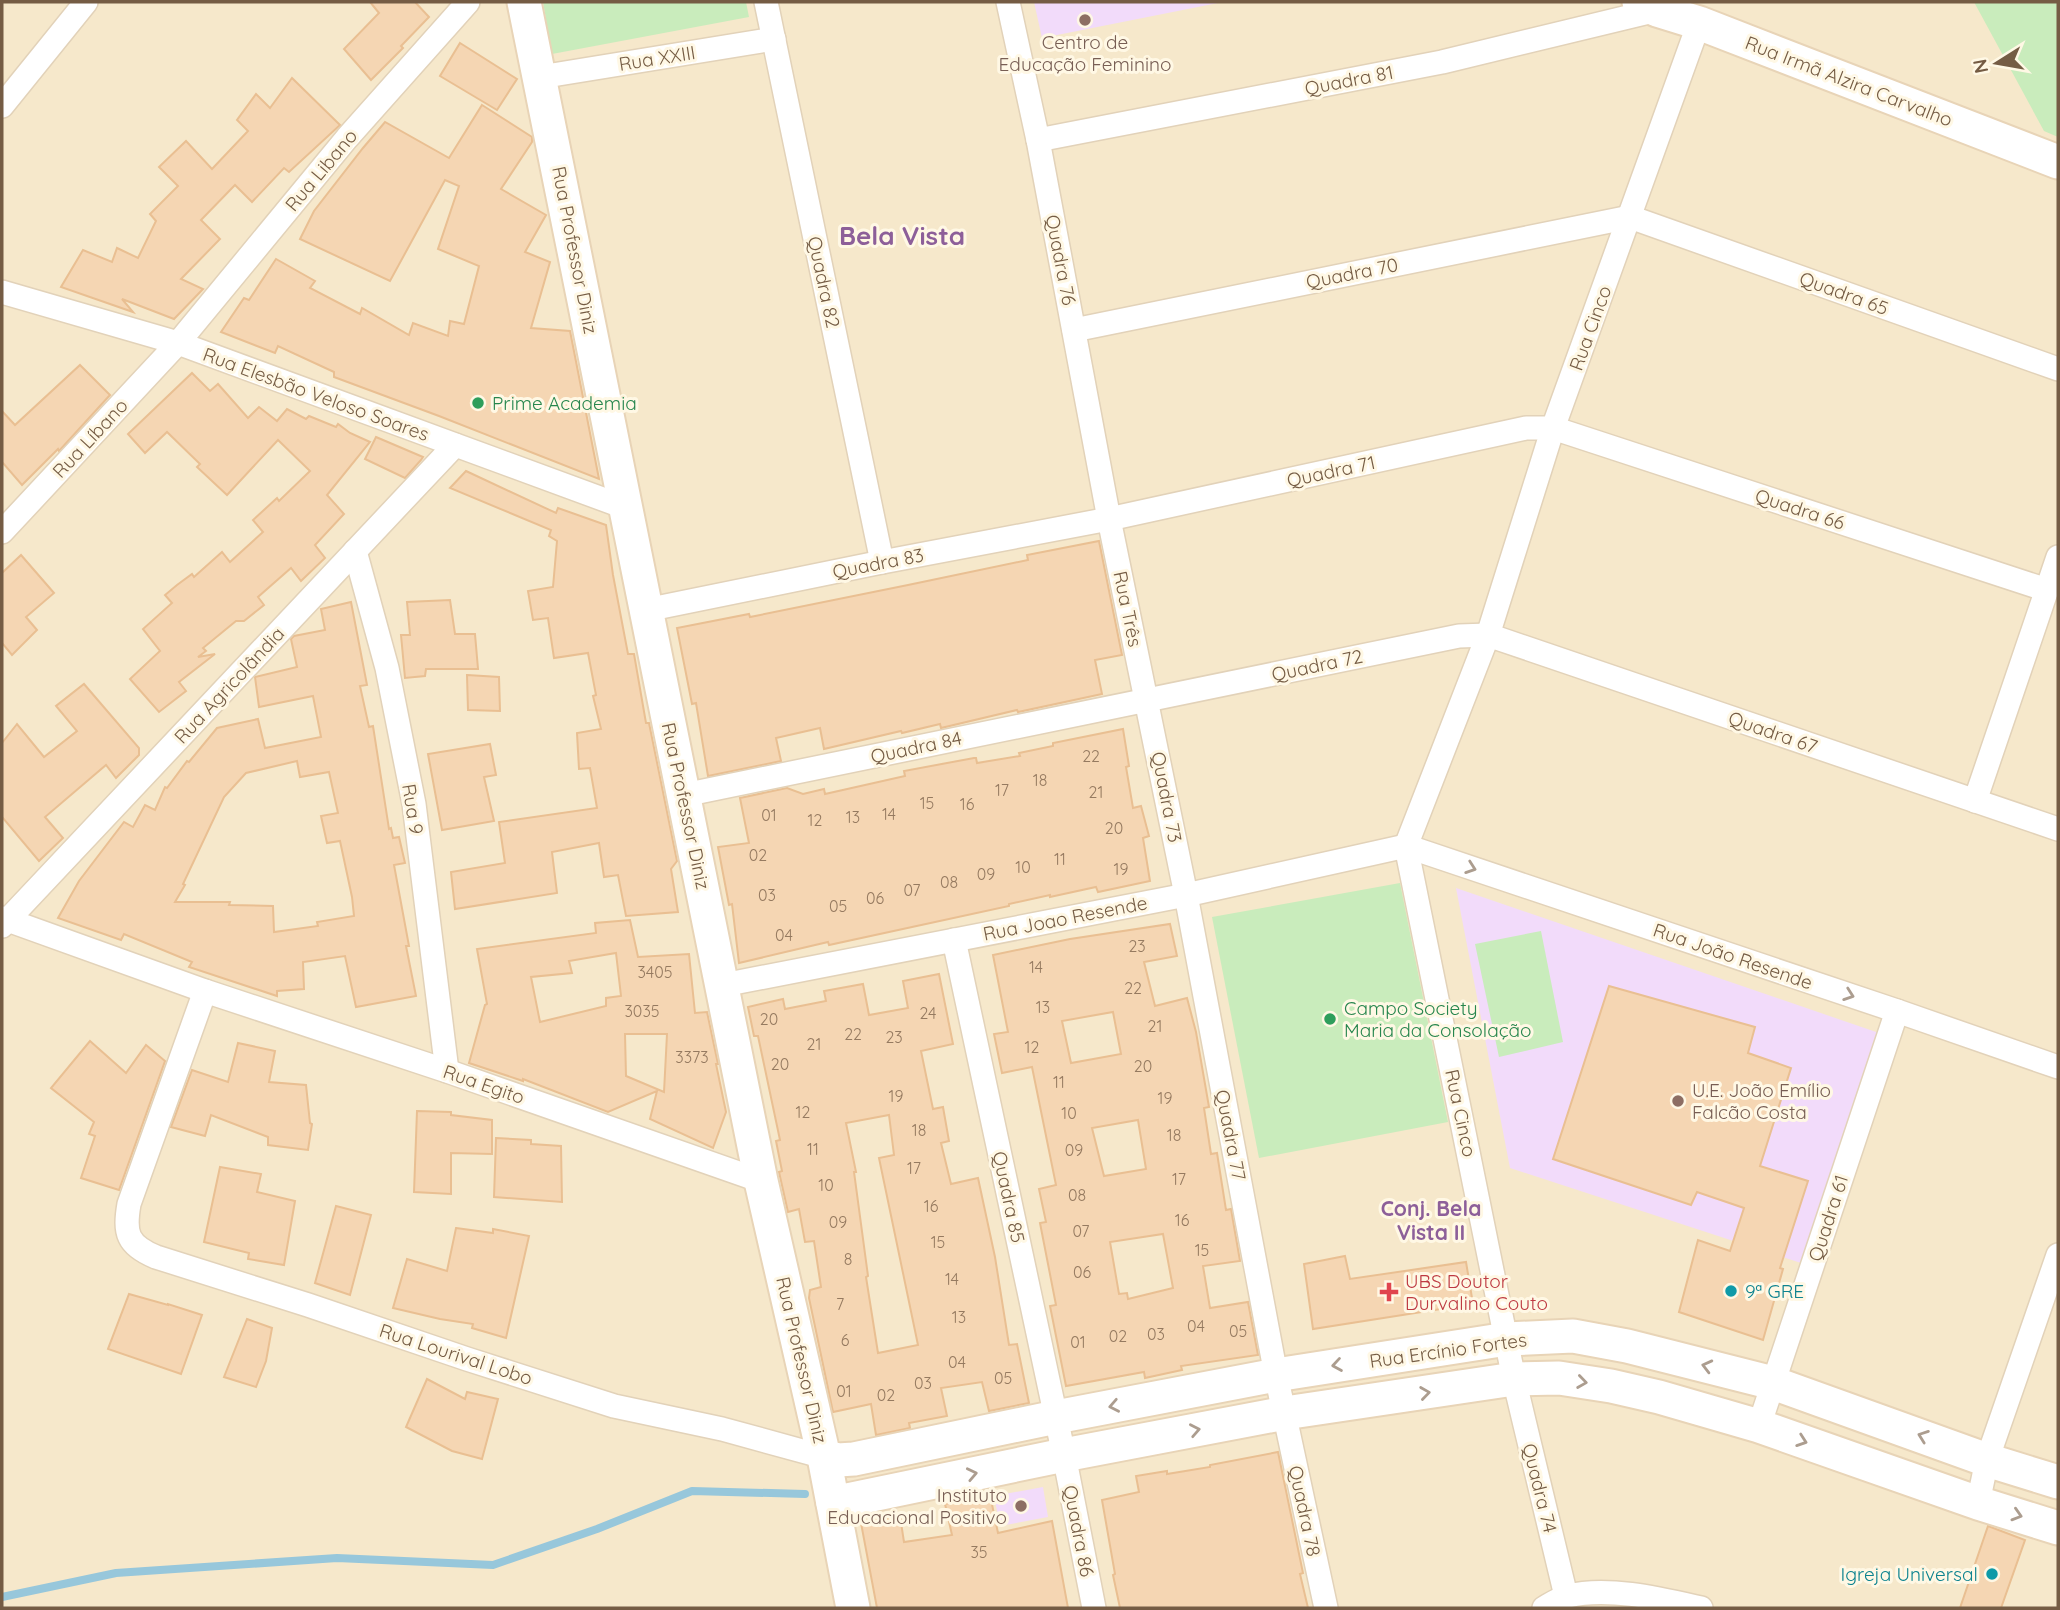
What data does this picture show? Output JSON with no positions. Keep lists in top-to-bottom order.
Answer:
{
  "streets": {
    "street": [
      "Rua XXIII",
      "Quadra 81",
      "Rua Irmã Alzira Carvalho",
      "Rua Libano",
      "Rua Professor Diniz",
      "Quadra 76",
      "Quadra 70",
      "Quadra 82",
      "Quadra 65",
      "Rua Cinco",
      "Rua Elesbão Veloso Soares",
      "Rua Líbano",
      "Quadra 71",
      "Quadra 66",
      "Quadra 83",
      "Rua Três",
      "Quadra 72",
      "Rua Agricolândia",
      "Quadra 67",
      "Quadra 84",
      "Quadra 73",
      "Rua 9",
      "Rua Joao Resende",
      "Rua João Resende",
      "Rua Egito",
      "Quadra 77",
      "Quadra 85",
      "Quadra 61",
      "Rua Ercínio Fortes",
      "Rua Lourival Lobo",
      "Quadra 74",
      "Quadra 78",
      "Quadra 86"
    ]
  },
  "crossings": [
    ["Rua XXIII", "Rua Professor Diniz"],
    ["Rua XXIII", "Quadra 82"],
    ["Quadra 81", "Rua Irmã Alzira Carvalho"],
    ["Quadra 81", "Quadra 76"],
    ["Rua Irmã Alzira Carvalho", "Rua Cinco"],
    ["Rua Libano", "Rua Elesbão Veloso Soares"],
    ["Rua Libano", "Rua Líbano"],
    ["Rua Professor Diniz", "Rua Elesbão Veloso Soares"],
    ["Rua Professor Diniz", "Quadra 83"],
    ["Rua Professor Diniz", "Quadra 84"],
    ["Rua Professor Diniz", "Rua Joao Resende"],
    ["Rua Professor Diniz", "Rua Egito"],
    ["Rua Professor Diniz", "Rua Ercínio Fortes"],
    ["Rua Professor Diniz", "Rua Lourival Lobo"],
    ["Quadra 76", "Quadra 70"],
    ["Quadra 76", "Quadra 71"],
    ["Quadra 76", "Quadra 83"],
    ["Quadra 76", "Rua Três"],
    ["Quadra 70", "Quadra 65"],
    ["Quadra 70", "Rua Cinco"],
    ["Quadra 82", "Quadra 83"],
    ["Quadra 65", "Rua Cinco"],
    ["Rua Cinco", "Quadra 71"],
    ["Rua Cinco", "Quadra 66"],
    ["Rua Cinco", "Quadra 72"],
    ["Rua Cinco", "Quadra 67"],
    ["Rua Cinco", "Rua Joao Resende"],
    ["Rua Cinco", "Rua João Resende"],
    ["Rua Cinco", "Rua Ercínio Fortes"],
    ["Rua Cinco", "Quadra 74"],
    ["Rua Elesbão Veloso Soares", "Rua Líbano"],
    ["Rua Elesbão Veloso Soares", "Rua Agricolândia"],
    ["Quadra 71", "Quadra 66"],
    ["Quadra 71", "Quadra 83"],
    ["Quadra 71", "Rua Três"],
    ["Quadra 83", "Rua Três"],
    ["Rua Três", "Quadra 72"],
    ["Rua Três", "Quadra 84"],
    ["Rua Três", "Quadra 73"],
    ["Quadra 72", "Quadra 67"],
    ["Quadra 72", "Quadra 84"],
    ["Quadra 72", "Quadra 73"],
    ["Rua Agricolândia", "Rua 9"],
    ["Rua Agricolândia", "Rua Egito"],
    ["Quadra 84", "Quadra 73"],
    ["Quadra 73", "Rua Joao Resende"],
    ["Quadra 73", "Quadra 77"],
    ["Rua 9", "Rua Egito"],
    ["Rua Joao Resende", "Rua João Resende"],
    ["Rua Joao Resende", "Quadra 77"],
    ["Rua Joao Resende", "Quadra 85"],
    ["Rua João Resende", "Quadra 61"],
    ["Rua Egito", "Rua Lourival Lobo"],
    ["Quadra 77", "Rua Ercínio Fortes"],
    ["Quadra 85", "Rua Ercínio Fortes"],
    ["Quadra 85", "Quadra 86"],
    ["Quadra 61", "Rua Ercínio Fortes"],
    ["Rua Ercínio Fortes", "Rua Lourival Lobo"],
    ["Rua Ercínio Fortes", "Quadra 74"],
    ["Rua Ercínio Fortes", "Quadra 78"],
    ["Rua Ercínio Fortes", "Quadra 86"]
  ],
  "one_way": ["Rua João Resende"],
  "districts": ["Bela Vista", "Conj. Bela Vista II"],
  "places": {
    "other": [
      "Centro de Educação Feminino",
      "Prime Academia",
      "Campo Society Maria da Consolação",
      "U.E. João Emílio Falcão Costa",
      "9ª GRE",
      "Instituto Educacional Positivo",
      "Igreja Universal"
    ],
    "health": ["UBS Doutor Durvalino Couto"]
  },
  "house_numbers": [
    "22",
    "18",
    "17",
    "21",
    "15",
    "16",
    "14",
    "01",
    "13",
    "12",
    "20",
    "02",
    "11",
    "10",
    "19",
    "09",
    "08",
    "07",
    "03",
    "06",
    "05",
    "04",
    "23",
    "14",
    "3405",
    "22",
    "13",
    "3035",
    "24",
    "20",
    "21",
    "22",
    "23",
    "21",
    "12",
    "3373",
    "20",
    "20",
    "11",
    "19",
    "19",
    "12",
    "10",
    "18",
    "18",
    "11",
    "09",
    "17",
    "17",
    "10",
    "08",
    "16",
    "16",
    "09",
    "07",
    "15",
    "15",
    "8",
    "06",
    "14",
    "7",
    "13",
    "04",
    "05",
    "03",
    "02",
    "6",
    "01",
    "04",
    "05",
    "03",
    "01",
    "02",
    "35"
  ],
  "north": "left"
}
